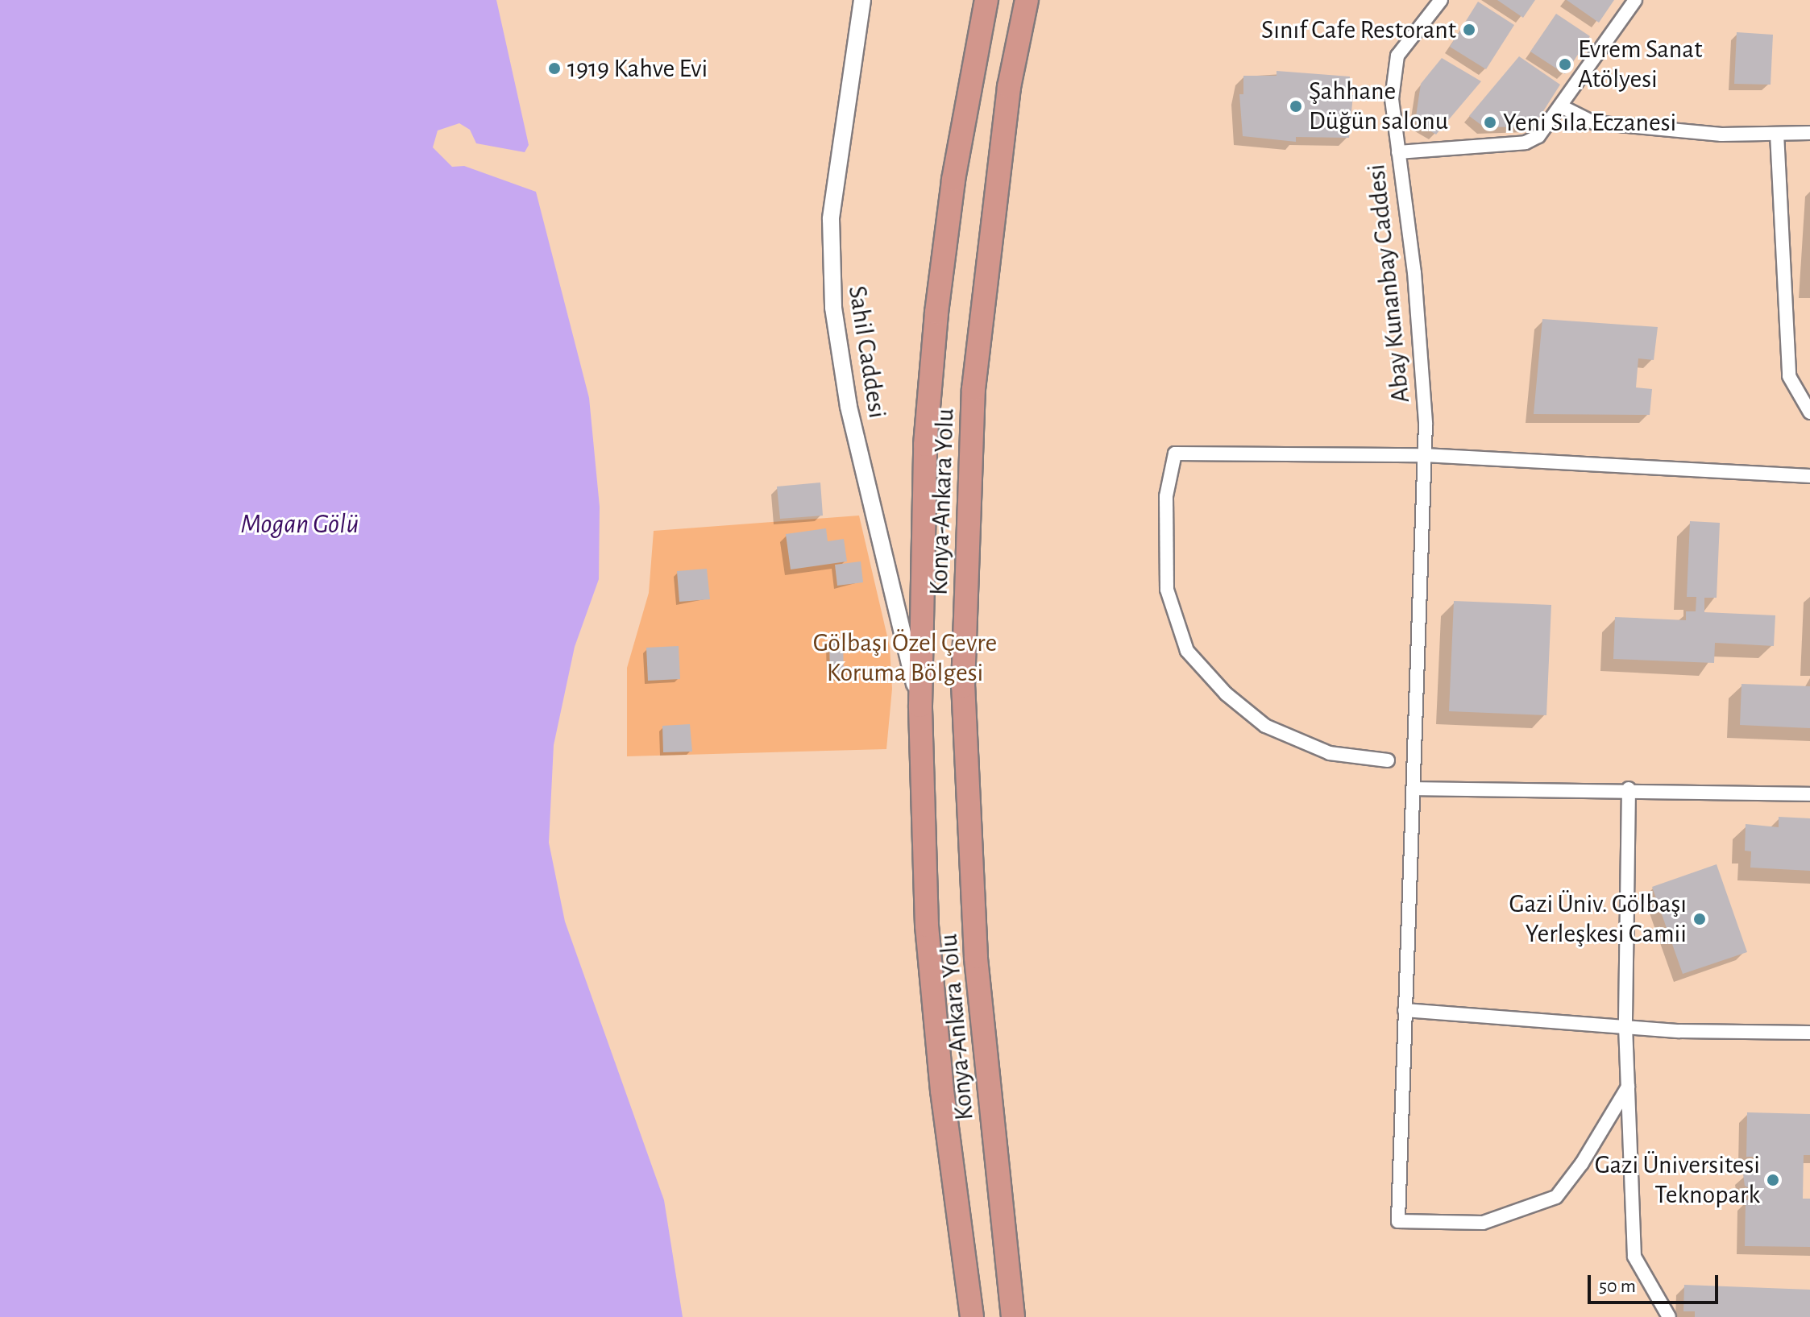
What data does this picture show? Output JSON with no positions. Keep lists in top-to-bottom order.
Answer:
{
  "streets": {
    "highway": ["Konya-Ankara Yolu"],
    "street": ["Abay Kunanbay Caddesi", "Sahil Caddesi"]
  },
  "water": ["Mogan Gölü"],
  "parks": ["Gölbaşı Özel Çevre Koruma Bölgesi"],
  "places": [
    "Sınıf Cafe Restorant",
    "Evrem Sanat Atölyesi",
    "1919 Kahve Evi",
    "Şahhane Düğün salonu",
    "Yeni Sıla Eczanesi",
    "Gazi Üniv. Gölbaşı Yerleşkesi Camii",
    "Gazi Üniversitesi Teknopark"
  ],
  "scale_bar": "50 m"
}
